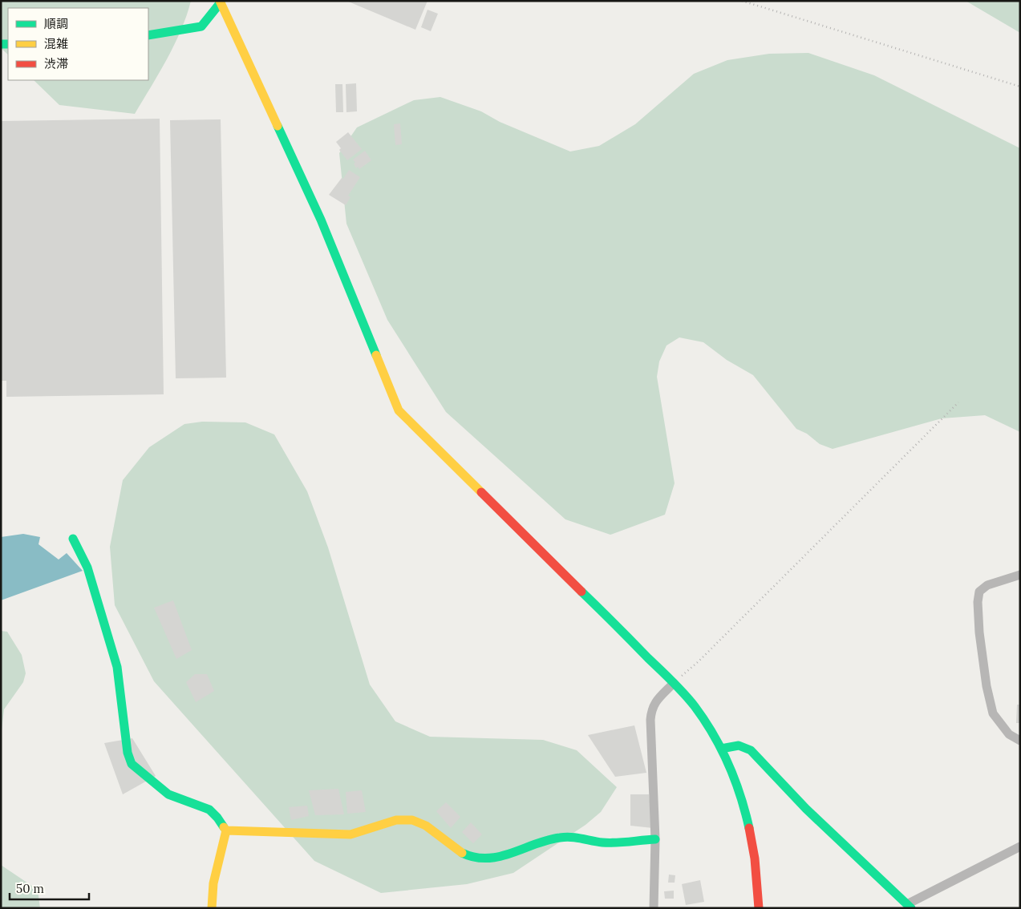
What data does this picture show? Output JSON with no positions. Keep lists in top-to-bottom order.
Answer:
{
  "legend": ["順調", "混雑", "渋滞"],
  "scale_bar": "50 m"
}
